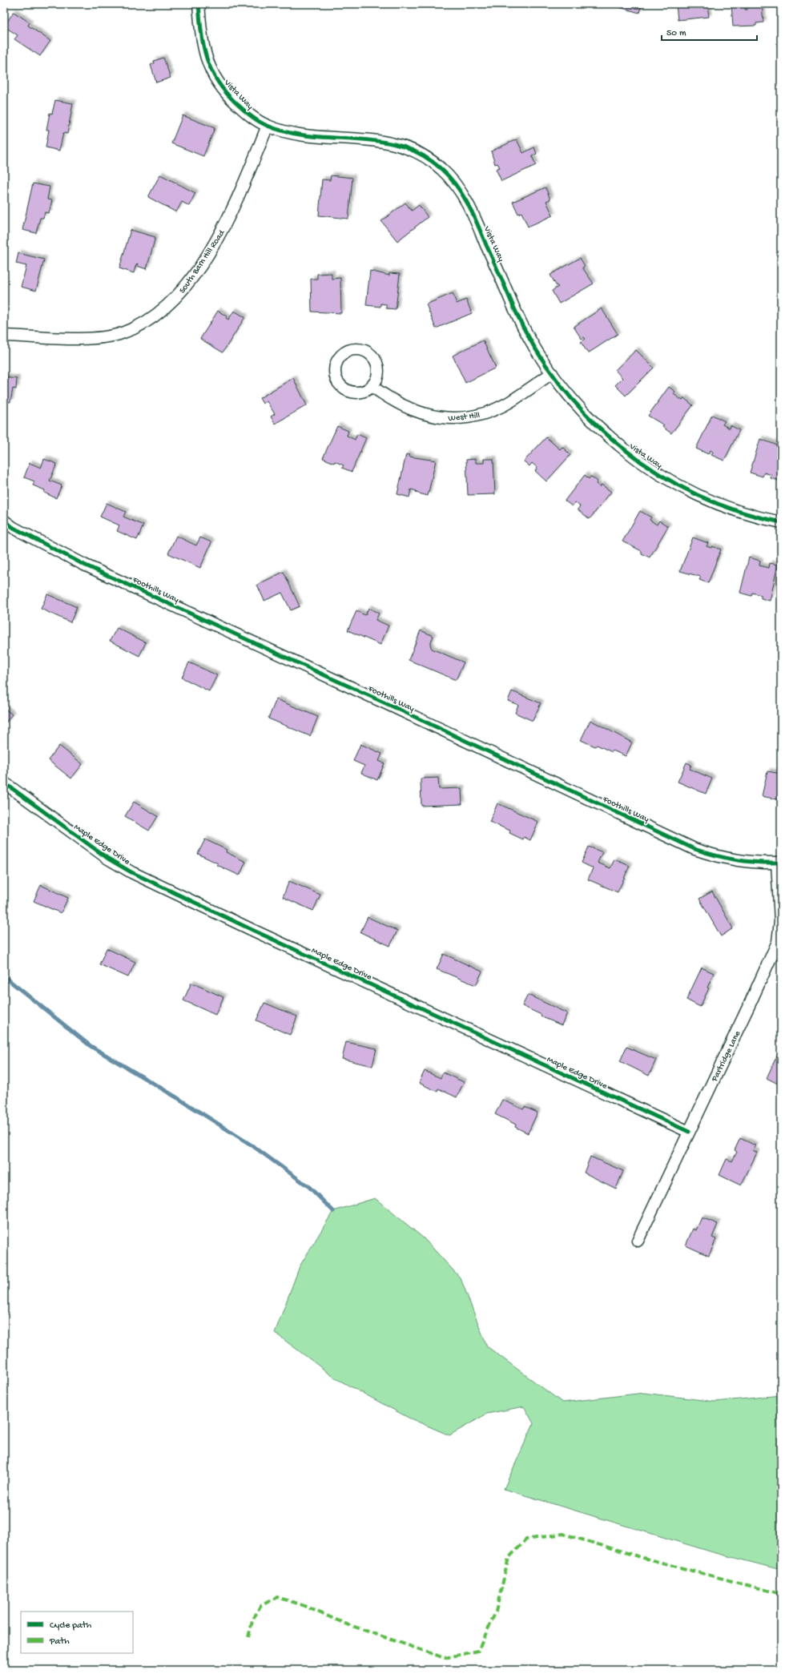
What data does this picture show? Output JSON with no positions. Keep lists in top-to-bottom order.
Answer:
{
  "streets": {
    "street": [
      "Vista Way",
      "South Barn Hill Road",
      "West Hill",
      "Foothills Way",
      "Maple Edge Drive",
      "Partridge Lane"
    ]
  },
  "crossings": [
    ["Vista Way", "South Barn Hill Road"],
    ["Vista Way", "West Hill"],
    ["Foothills Way", "Partridge Lane"],
    ["Maple Edge Drive", "Partridge Lane"]
  ],
  "legend": ["Cycle path", "Path"],
  "scale_bar": "50 m"
}
